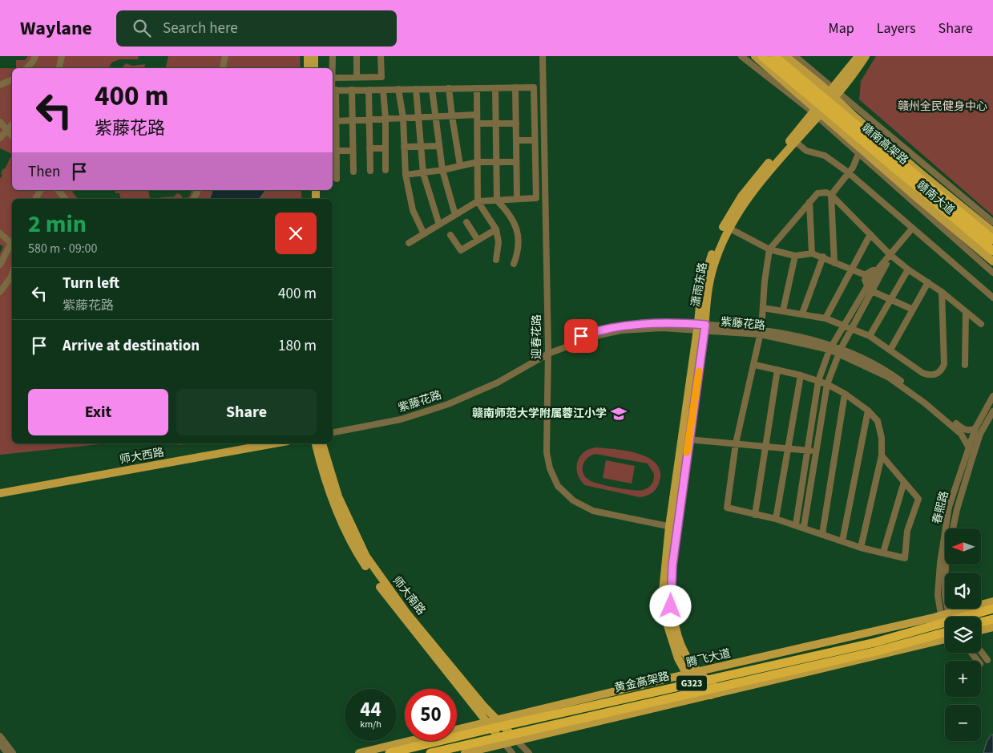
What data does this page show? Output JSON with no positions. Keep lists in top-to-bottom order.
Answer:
{
  "streets": {
    "highway": ["赣南高架路", "黄金高架路", "G323"],
    "main road": [
      "赣南大道",
      "潇雨东路",
      "师大西路",
      "师大南路",
      "腾飞大道"
    ],
    "street": ["紫藤花路", "迎春花路", "春熙路"]
  },
  "crossings": [
    ["赣南大道", "潇雨东路"],
    ["潇雨东路", "紫藤花路"],
    ["潇雨东路", "迎春花路"],
    ["潇雨东路", "腾飞大道"],
    ["紫藤花路", "迎春花路"],
    ["紫藤花路", "春熙路"],
    ["春熙路", "腾飞大道"],
    ["师大南路", "腾飞大道"]
  ],
  "parks": ["赣州全民健身中心"],
  "places": {
    "school or university": ["赣南师范大学附属蓉江小学"]
  },
  "north": "left",
  "page": {
    "header": "Waylane",
    "search": "Search here",
    "nav": ["Map", "Layers", "Share"],
    "turn": ["400 m", "紫藤花路"],
    "then": "Then",
    "heading": ["2 min", "580 m · 09:00"],
    "list": [
      {
        "name": "Turn left",
        "note": "紫藤花路",
        "value": "400 m"
      },
      {
        "name": "Arrive at destination",
        "value": "180 m"
      }
    ],
    "buttons": ["Exit", "Share"],
    "map_buttons": ["+", "−"],
    "speed": "44 km/h",
    "limit": "50"
  }
}
